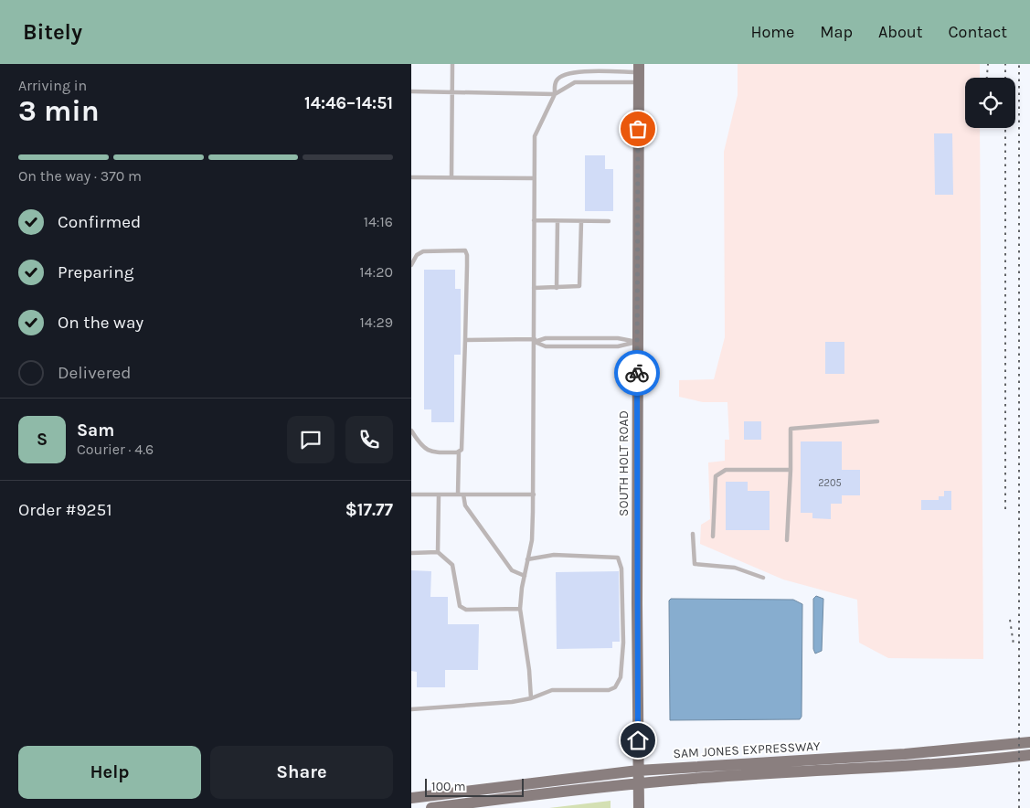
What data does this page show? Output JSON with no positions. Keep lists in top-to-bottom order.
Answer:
{
  "streets": {
    "main road": ["SOUTH HOLT ROAD", "SAM JONES EXPRESSWAY"]
  },
  "crossings": [
    ["SOUTH HOLT ROAD", "SAM JONES EXPRESSWAY"]
  ],
  "house_numbers": ["2205"],
  "scale_bar": "100 m",
  "page": {
    "header": "Bitely",
    "nav": [
      "Home",
      "Map",
      "About",
      "Contact"
    ],
    "heading": ["3 min", "Arriving in", "14:46–14:51"],
    "panel": [
      "Sam",
      "Courier · 4.6",
      "Order #9251",
      "$17.77"
    ],
    "bar": "On the way · 370 m",
    "list": [
      ["Confirmed", "14:16"],
      ["Preparing", "14:20"],
      ["On the way", "14:29"],
      "Delivered"
    ],
    "round": "S",
    "buttons": ["Help", "Share"],
    "scale": "100 m"
  }
}
